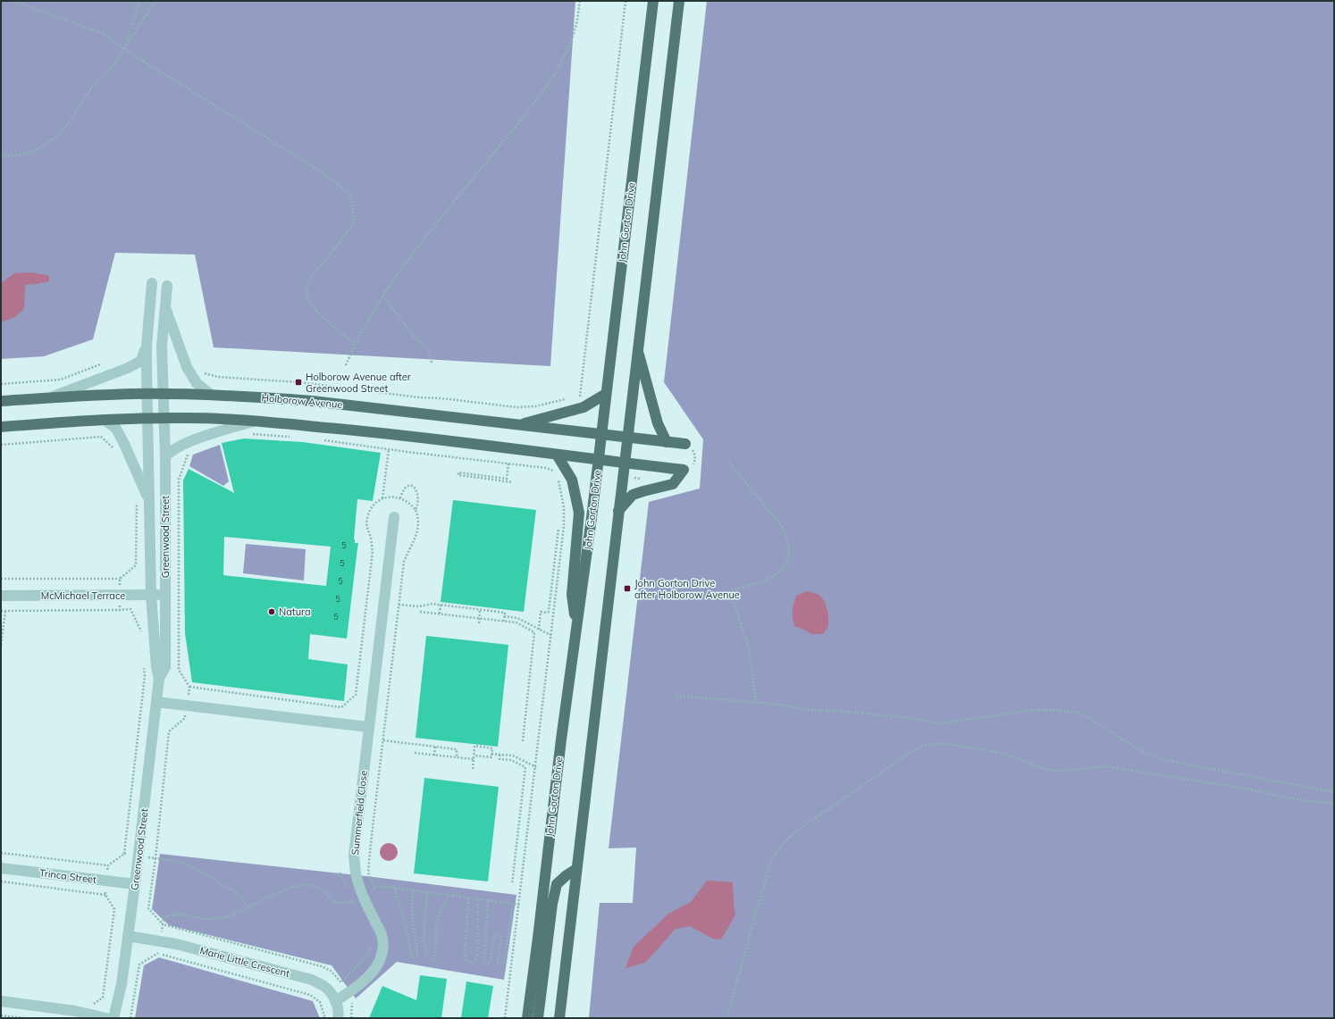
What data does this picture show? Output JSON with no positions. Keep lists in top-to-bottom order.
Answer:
{
  "streets": {
    "main road": ["John Gorton Drive", "Holborow Avenue"],
    "street": [
      "Greenwood Street",
      "McMichael Terrace",
      "Summerfield Close",
      "Trinca Street",
      "Marie Little Crescent"
    ]
  },
  "crossings": [
    ["John Gorton Drive", "Holborow Avenue"],
    ["Holborow Avenue", "Greenwood Street"],
    ["Greenwood Street", "McMichael Terrace"],
    ["Greenwood Street", "Trinca Street"],
    ["Greenwood Street", "Marie Little Crescent"],
    ["Summerfield Close", "Marie Little Crescent"]
  ],
  "places": {
    "transit": ["Holborow Avenue after Greenwood Street", "John Gorton Drive after Holborow Avenue"],
    "other": ["Natura"]
  },
  "house_numbers": [
    "5",
    "5",
    "5",
    "5",
    "5"
  ]
}
